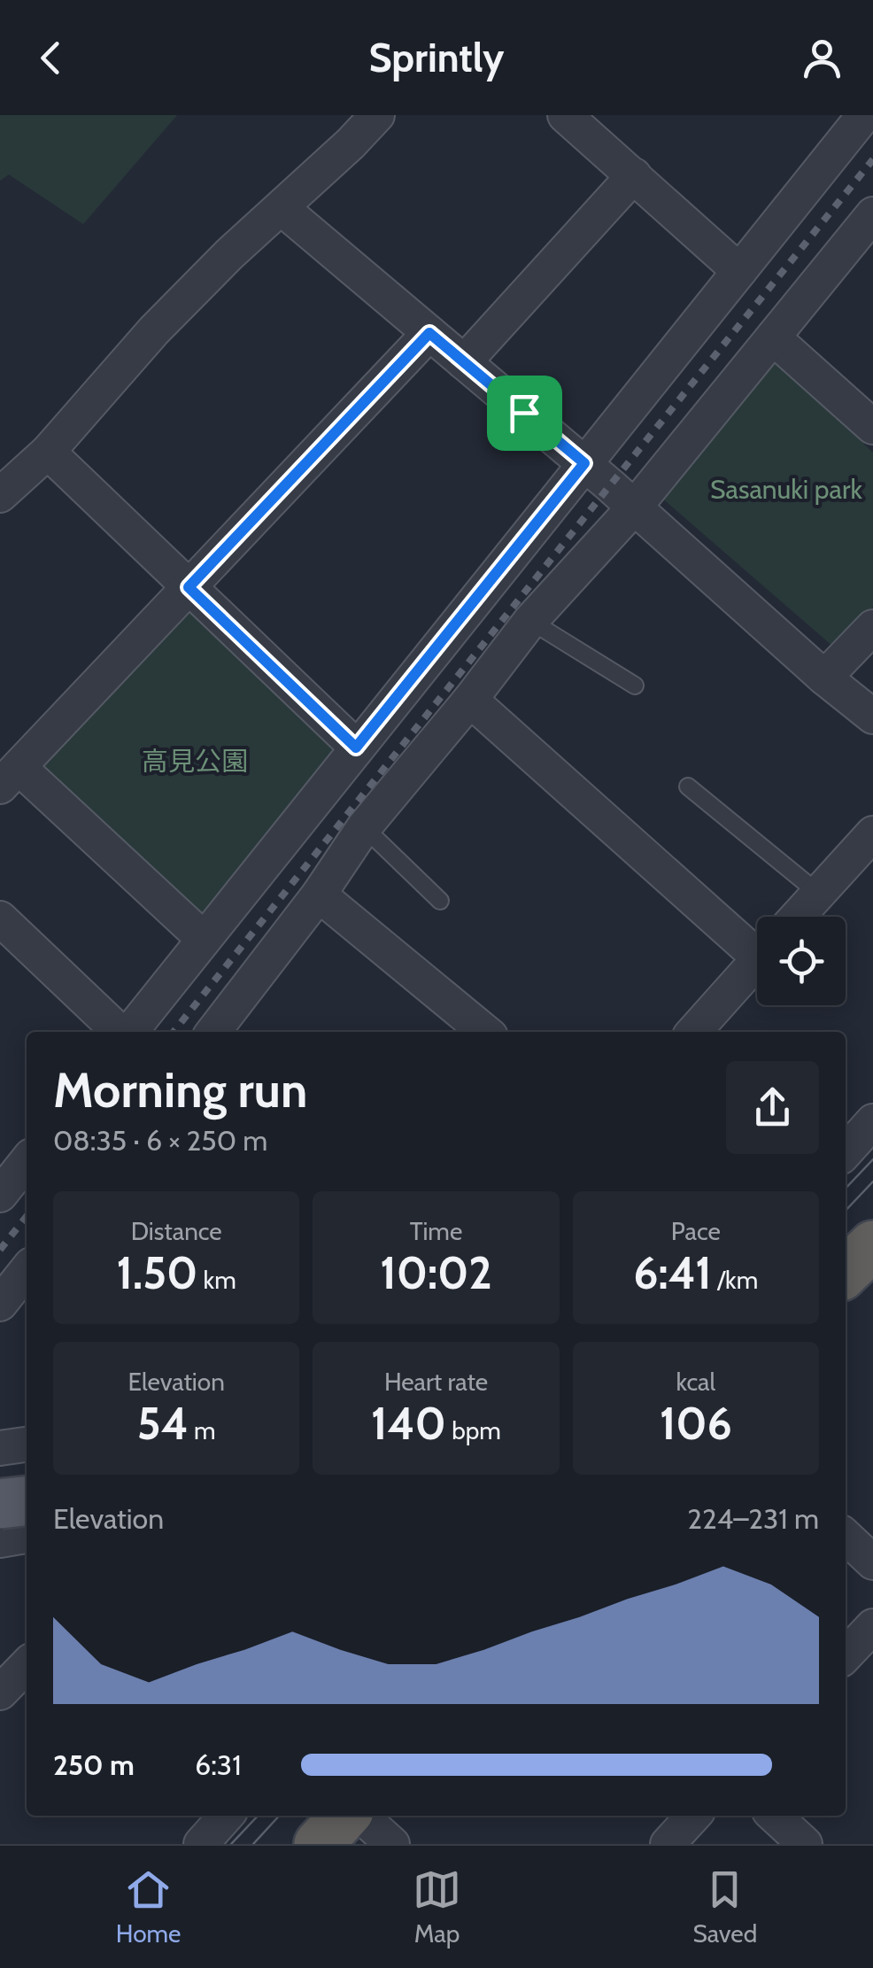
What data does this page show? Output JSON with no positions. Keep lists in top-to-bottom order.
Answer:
{
  "parks": ["Sasanuki park", "高見公園"],
  "page": {
    "header": "Sprintly",
    "heading": ["Morning run", "08:35 · 6 × 250 m"],
    "stats": [
      ["Distance", "1.50 km"],
      ["Time", "10:02"],
      ["Pace", "6:41 /km"],
      ["Elevation", "54 m"],
      ["Heart rate", "140 bpm"],
      ["kcal", "106"]
    ],
    "chart": ["Elevation", "224–231 m"],
    "list": [
      {
        "name": "250 m",
        "note": "6:31"
      }
    ],
    "tabs": ["Home", "Map", "Saved"]
  }
}
